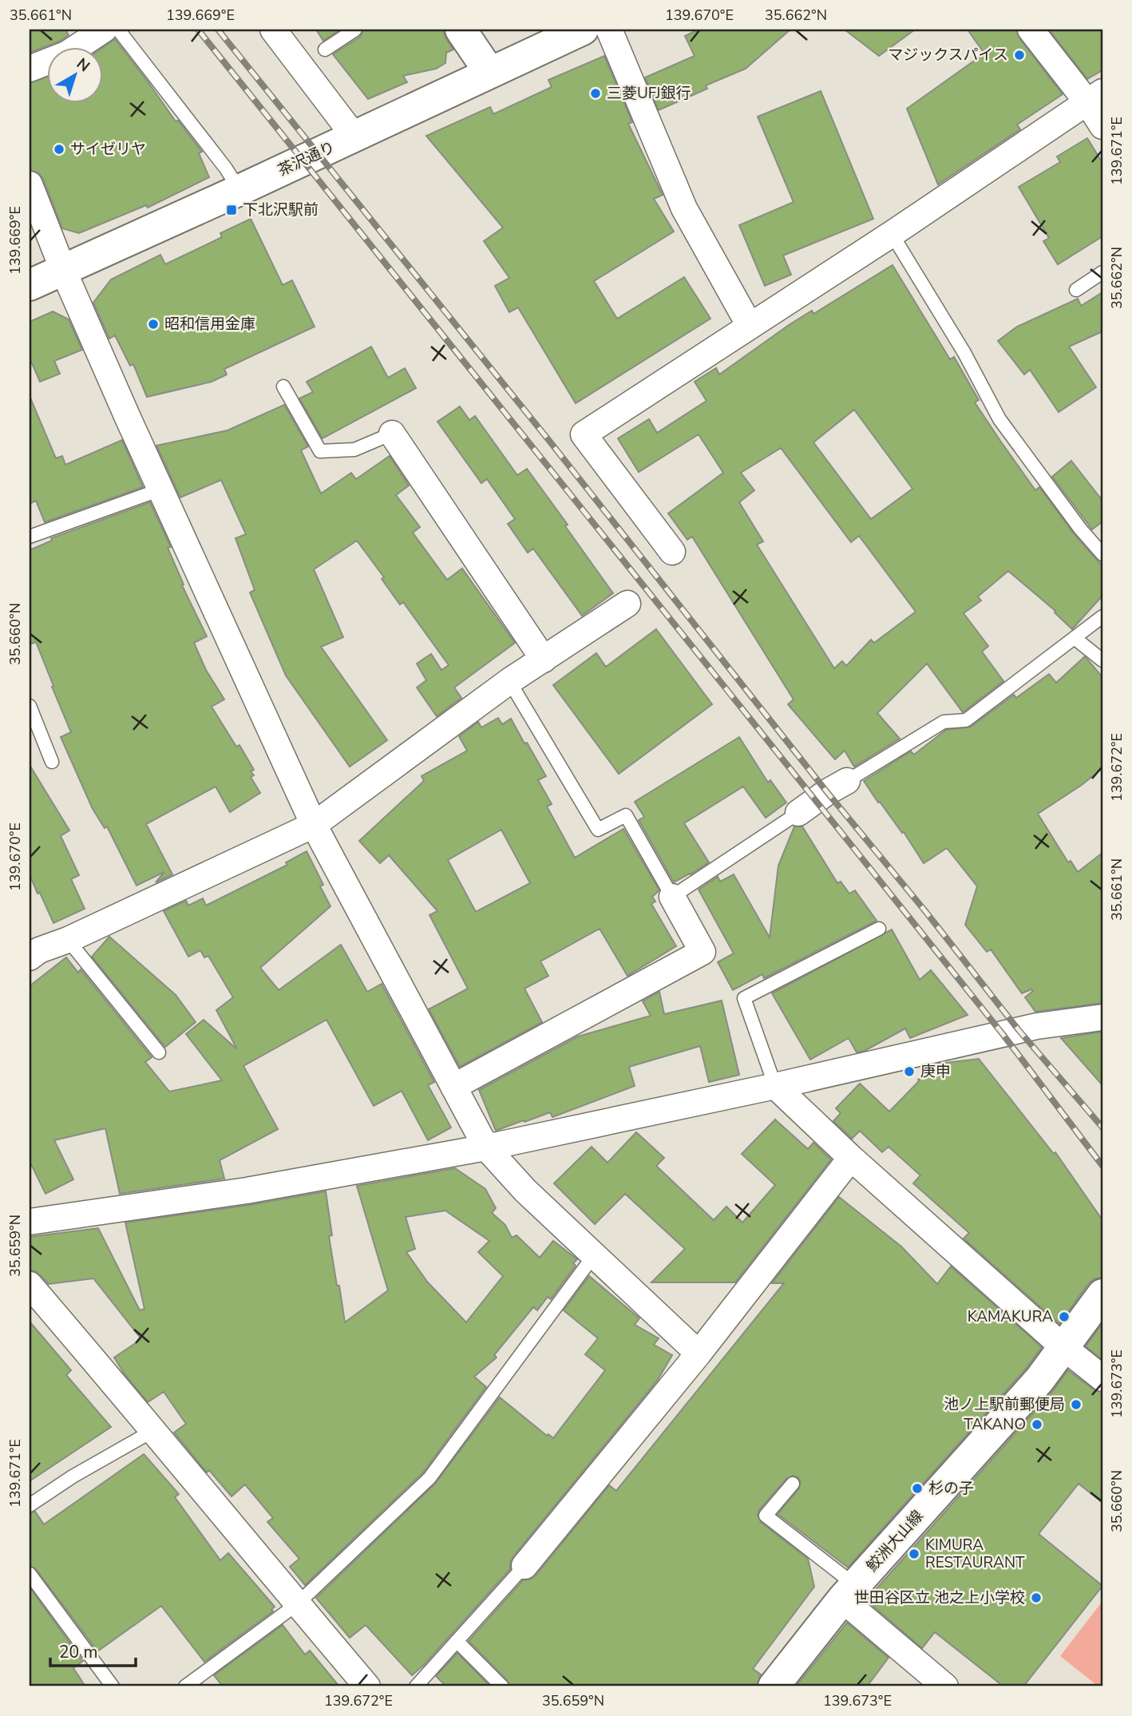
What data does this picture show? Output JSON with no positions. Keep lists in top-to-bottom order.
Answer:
{
  "streets": {
    "street": ["茶沢通り", "鮫洲大山線"]
  },
  "places": {
    "other": [
      "マジックスパイス",
      "三菱UFJ銀行",
      "サイゼリヤ",
      "昭和信用金庫",
      "庚申",
      "KAMAKURA",
      "池ノ上駅前郵便局",
      "TAKANO",
      "杉の子",
      "KIMURA RESTAURANT",
      "世田谷区立 池之上小学校"
    ],
    "transit": ["下北沢駅前"]
  },
  "scale_bar": "20 m",
  "north": "top right",
  "coordinates": [
    "35.661°N",
    "139.669°E",
    "139.670°E",
    "35.662°N",
    "139.671°E",
    "35.660°N",
    "139.672°E",
    "35.659°N",
    "139.673°E"
  ]
}
